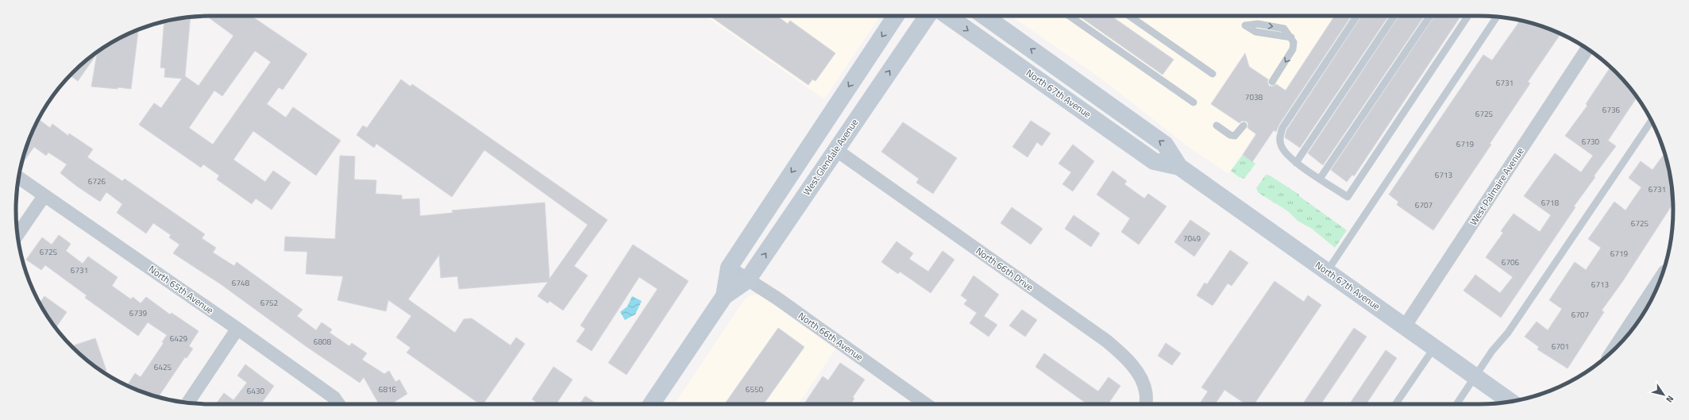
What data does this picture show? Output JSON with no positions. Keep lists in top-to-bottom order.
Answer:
{
  "streets": {
    "main road": ["North 67th Avenue", "West Glendale Avenue"],
    "street": [
      "West Palmaire Avenue",
      "North 66th Drive",
      "North 65th Avenue",
      "North 66th Avenue"
    ]
  },
  "crossings": [
    ["North 67th Avenue", "West Palmaire Avenue"],
    ["West Glendale Avenue", "North 66th Drive"],
    ["West Glendale Avenue", "North 66th Avenue"]
  ],
  "house_numbers": [
    "6731",
    "7038",
    "6736",
    "6725",
    "6730",
    "6719",
    "6713",
    "6726",
    "6731",
    "6718",
    "6707",
    "6725",
    "7049",
    "6725",
    "6719",
    "6706",
    "6731",
    "6748",
    "6713",
    "6752",
    "6739",
    "6707",
    "6429",
    "6808",
    "6701",
    "6425",
    "6816",
    "6550",
    "6430"
  ],
  "north": "bottom right"
}
